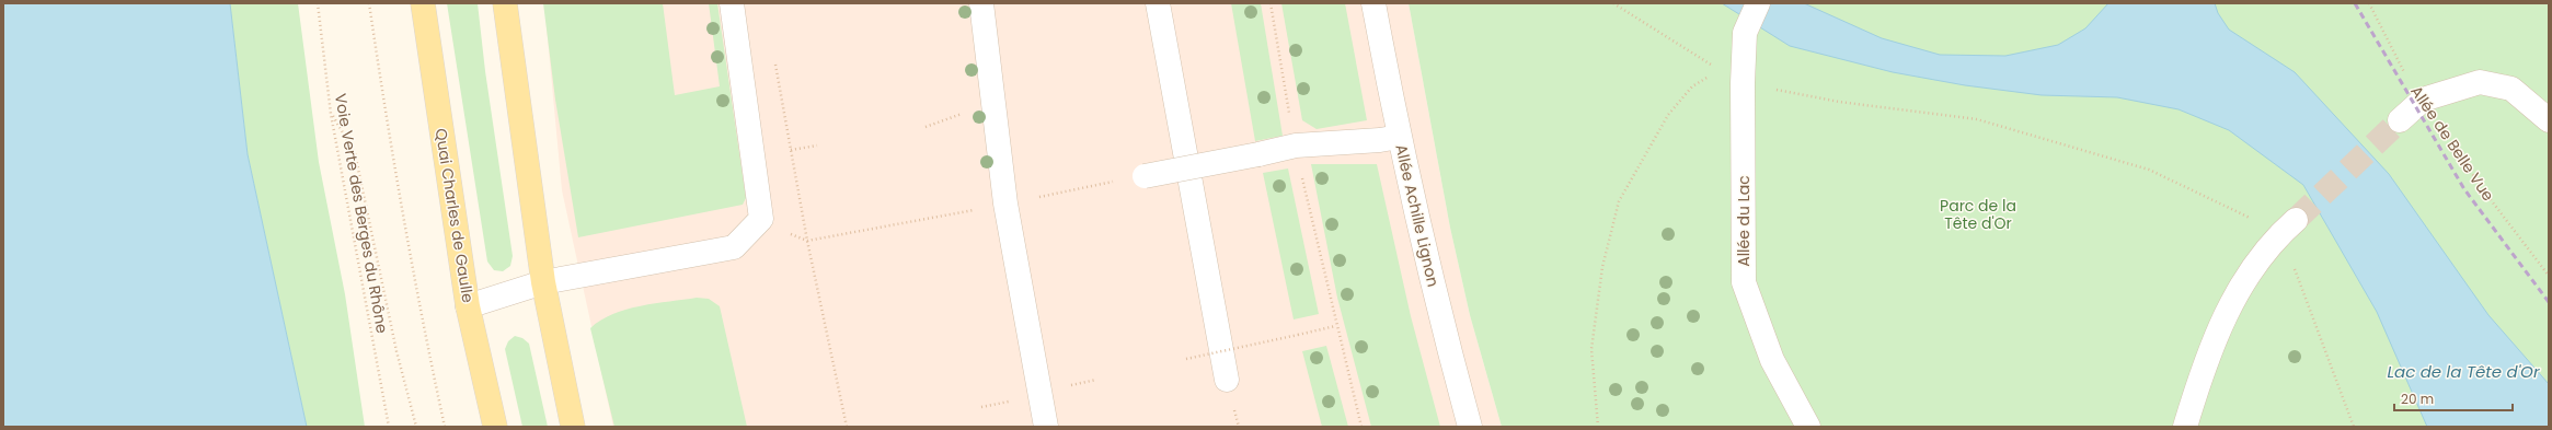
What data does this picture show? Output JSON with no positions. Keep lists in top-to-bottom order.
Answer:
{
  "streets": {
    "main road": ["Quai Charles de Gaulle"],
    "street": ["Allée Achille Lignon", "Allée du Lac"],
    "path": ["Allée de Belle Vue", "Voie Verte des Berges du Rhône"]
  },
  "water": ["Lac de la Tête d'Or"],
  "parks": ["Parc de la Tête d'Or"],
  "scale_bar": "20 m"
}
